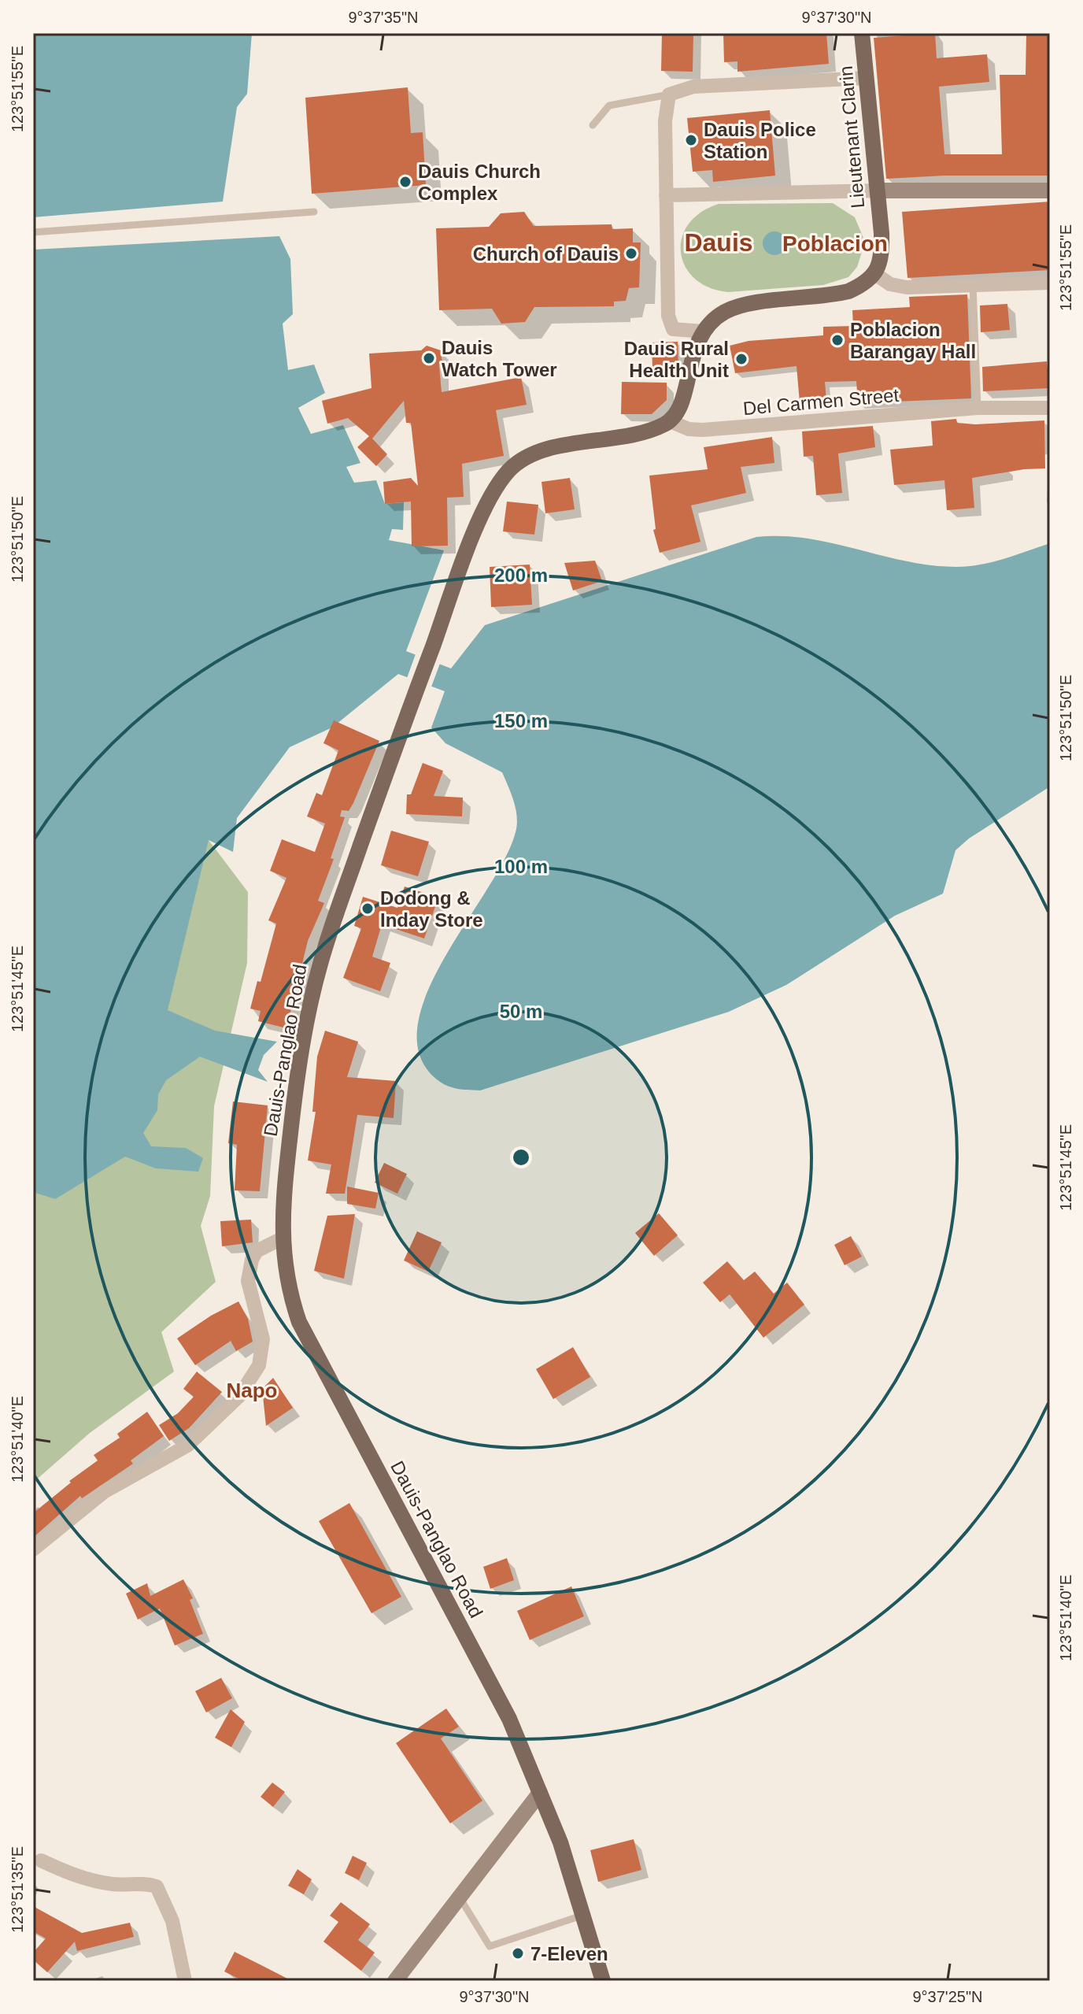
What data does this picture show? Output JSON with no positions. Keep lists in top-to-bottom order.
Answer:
{
  "streets": {
    "main road": ["Lieutenant Clarin", "Dauis-Panglao Road"],
    "street": ["Del Carmen Street"]
  },
  "crossings": [
    ["Del Carmen Street", "Dauis-Panglao Road"]
  ],
  "districts": ["Dauis", "Poblacion", "Napo"],
  "places": [
    "Dauis Police Station",
    "Dauis Church Complex",
    "Church of Dauis",
    "Poblacion Barangay Hall",
    "Dauis Watch Tower",
    "Dauis Rural Health Unit",
    "Dodong & Inday Store",
    "7-Eleven"
  ],
  "coordinates": [
    "9°37'35\"N",
    "9°37'30\"N",
    "123°51'55\"E",
    "123°51'50\"E",
    "123°51'45\"E",
    "123°51'40\"E",
    "123°51'35\"E",
    "9°37'25\"N"
  ],
  "rings": [
    "200 m",
    "150 m",
    "100 m",
    "50 m"
  ]
}
